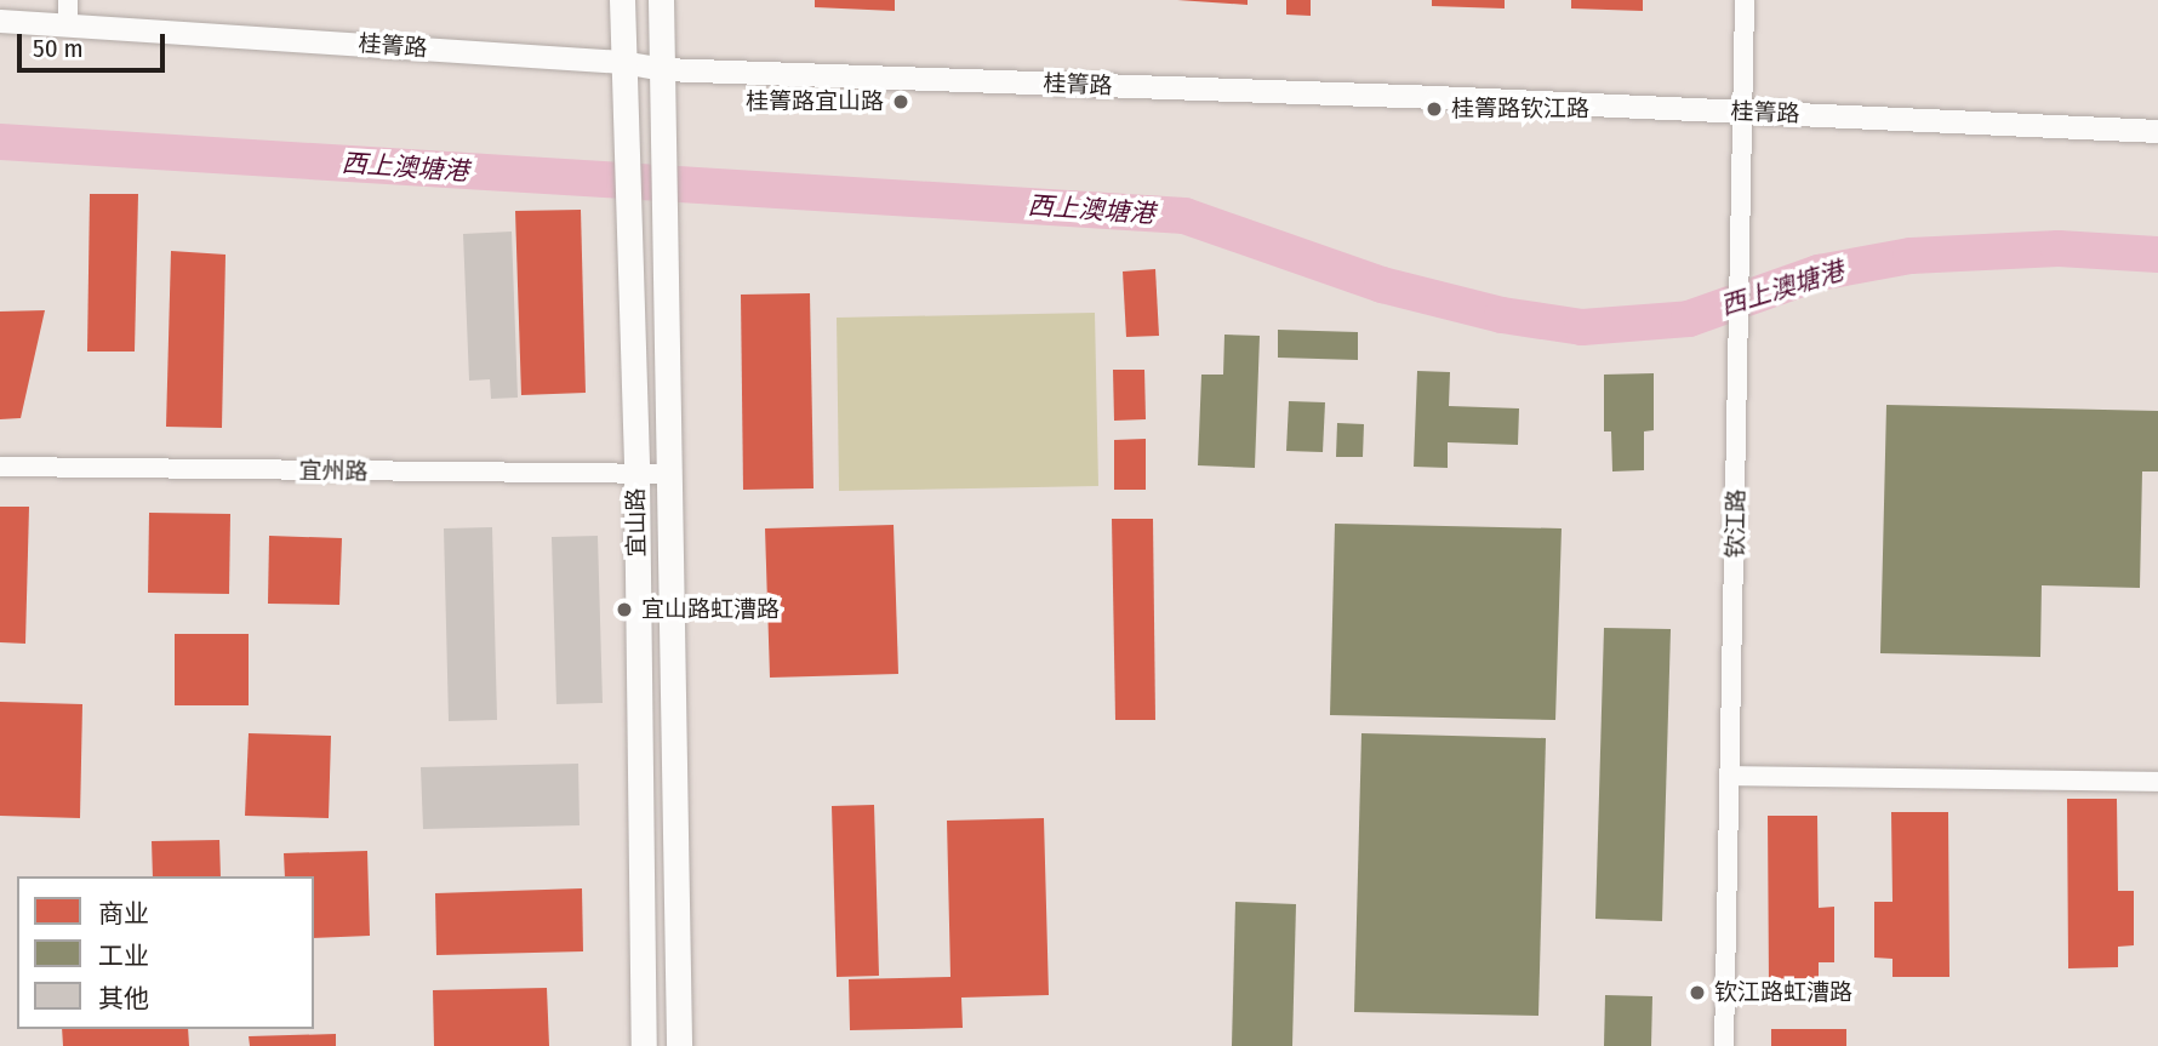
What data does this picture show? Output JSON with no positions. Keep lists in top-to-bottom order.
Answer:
{
  "streets": {
    "main road": ["宜山路"],
    "street": ["桂箐路", "宜州路", "钦江路"]
  },
  "crossings": [
    ["桂箐路", "宜山路"],
    ["桂箐路", "钦江路"],
    ["宜州路", "宜山路"]
  ],
  "water": ["西上澳塘港"],
  "places": [
    "桂箐路宜山路",
    "桂箐路钦江路",
    "宜山路虹漕路",
    "钦江路虹漕路"
  ],
  "legend": ["商业", "工业", "其他"],
  "scale_bar": "50 m"
}
